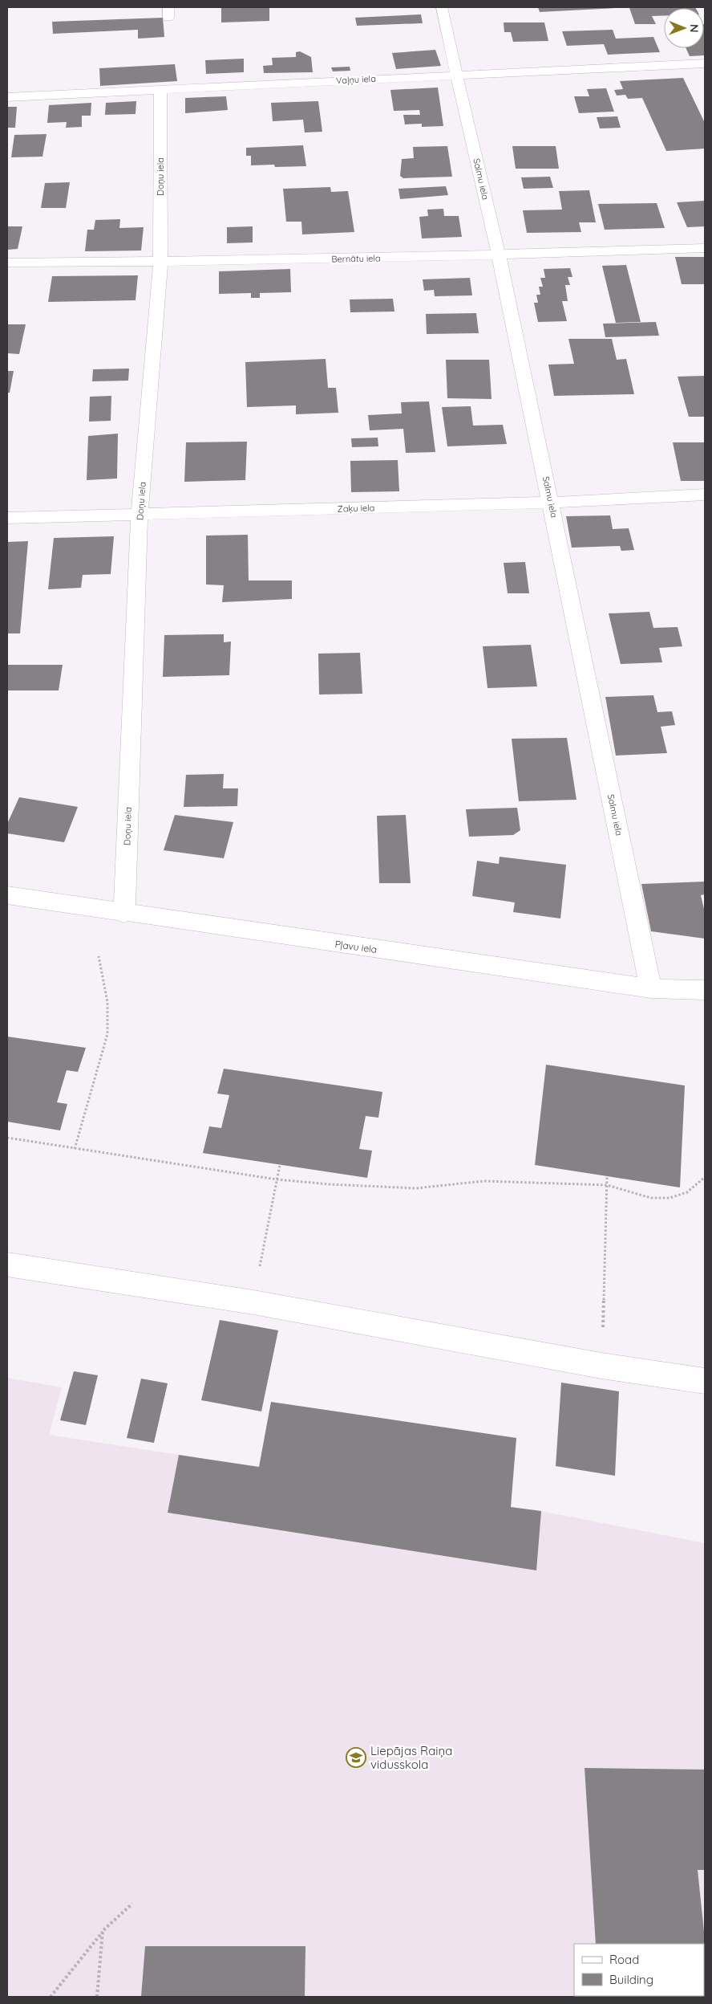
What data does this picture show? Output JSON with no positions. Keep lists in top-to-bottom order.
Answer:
{
  "streets": {
    "street": [
      "Vaļņu iela",
      "Doņu iela",
      "Salmu iela",
      "Bernātu iela",
      "Zaķu iela",
      "Pļavu iela"
    ]
  },
  "crossings": [
    ["Vaļņu iela", "Doņu iela"],
    ["Vaļņu iela", "Salmu iela"],
    ["Doņu iela", "Bernātu iela"],
    ["Doņu iela", "Zaķu iela"],
    ["Doņu iela", "Pļavu iela"],
    ["Salmu iela", "Bernātu iela"],
    ["Salmu iela", "Zaķu iela"],
    ["Salmu iela", "Pļavu iela"]
  ],
  "places": {
    "school or university": ["Liepājas Raiņa vidusskola"]
  },
  "legend": ["Road", "Building"],
  "north": "right"
}
